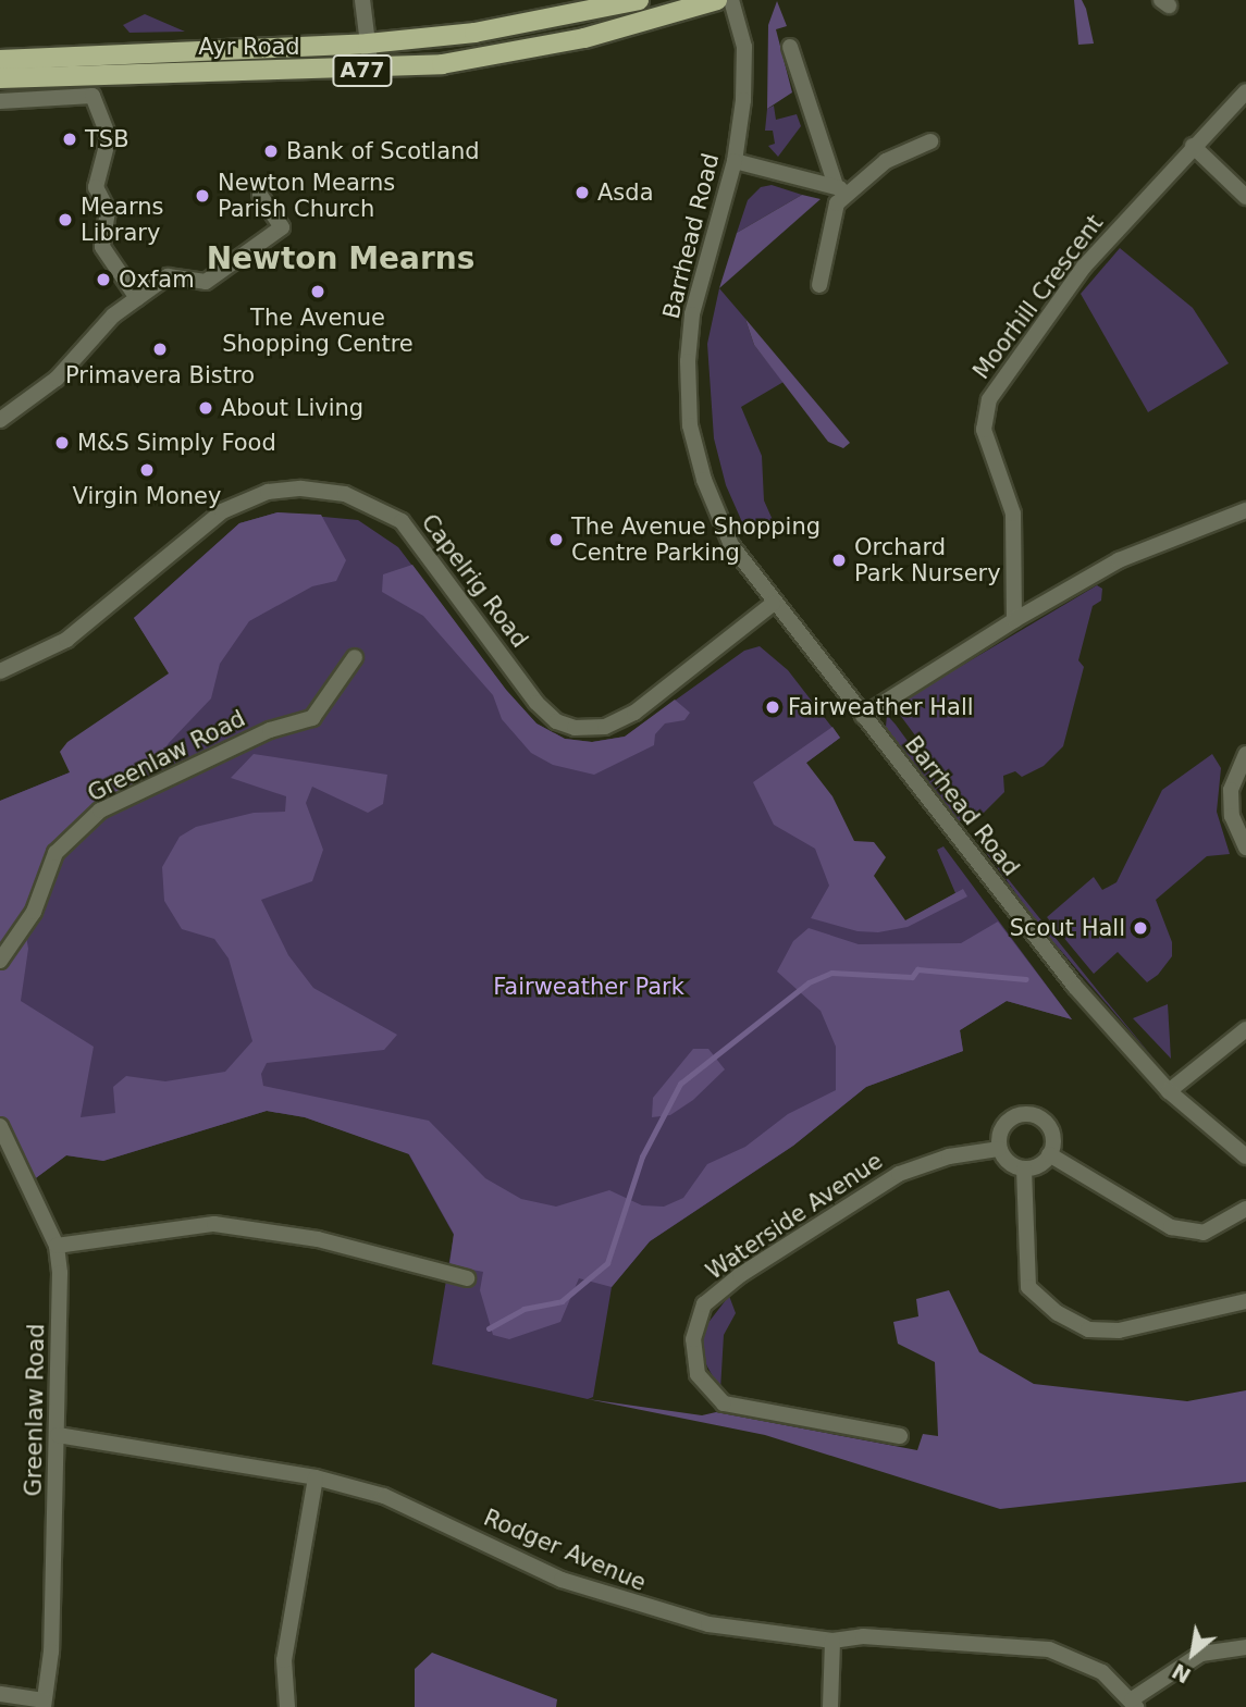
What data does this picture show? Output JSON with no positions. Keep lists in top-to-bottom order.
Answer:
{
  "streets": {
    "main road": ["Ayr Road", "A77"],
    "street": [
      "Barrhead Road",
      "Moorhill Crescent",
      "Capelrig Road",
      "Greenlaw Road",
      "Waterside Avenue",
      "Rodger Avenue"
    ]
  },
  "crossings": [
    ["Barrhead Road", "Capelrig Road"],
    ["Greenlaw Road", "Rodger Avenue"]
  ],
  "districts": ["Newton Mearns"],
  "parks": ["Fairweather Park"],
  "places": [
    "TSB",
    "Bank of Scotland",
    "Asda",
    "Newton Mearns Parish Church",
    "Mearns Library",
    "Oxfam",
    "The Avenue Shopping Centre",
    "Primavera Bistro",
    "About Living",
    "M&S Simply Food",
    "Virgin Money",
    "The Avenue Shopping Centre Parking",
    "Orchard Park Nursery",
    "Fairweather Hall",
    "Scout Hall"
  ],
  "north": "bottom left"
}
